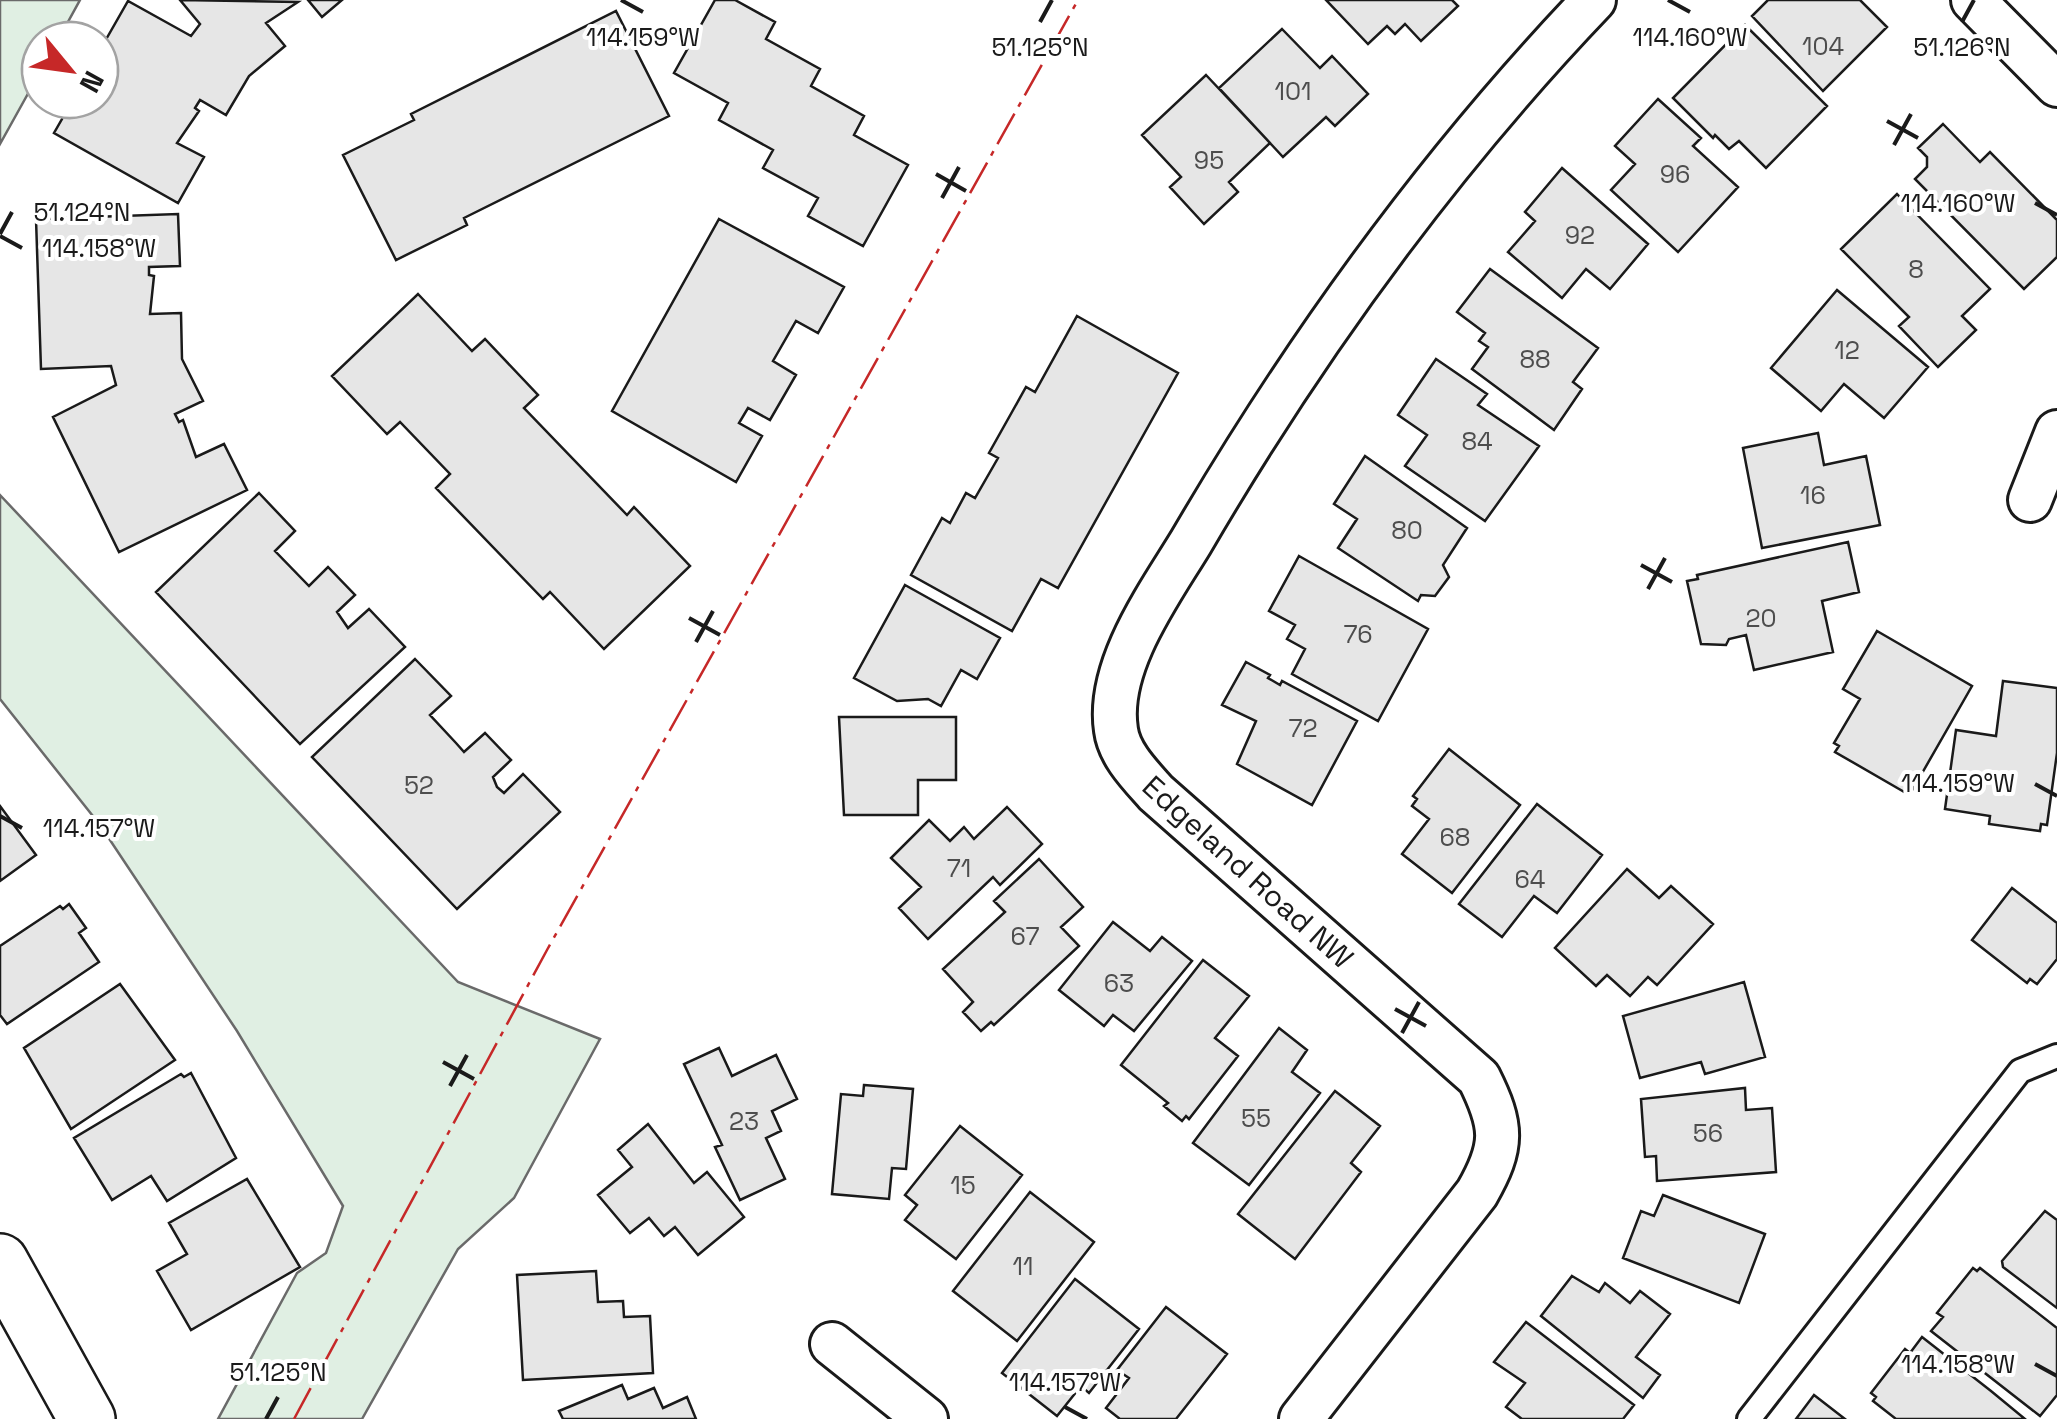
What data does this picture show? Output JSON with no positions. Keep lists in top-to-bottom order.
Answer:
{
  "streets": {
    "street": ["Edgeland Road NW"]
  },
  "house_numbers": [
    "104",
    "101",
    "95",
    "96",
    "92",
    "8",
    "12",
    "88",
    "84",
    "16",
    "80",
    "20",
    "76",
    "72",
    "52",
    "68",
    "71",
    "64",
    "67",
    "63",
    "55",
    "23",
    "56",
    "15",
    "11"
  ],
  "north": "bottom right",
  "coordinates": [
    "114.160°W",
    "114.159°W",
    "51.125°N",
    "51.126°N",
    "51.124°N",
    "114.158°W",
    "114.157°W"
  ]
}
